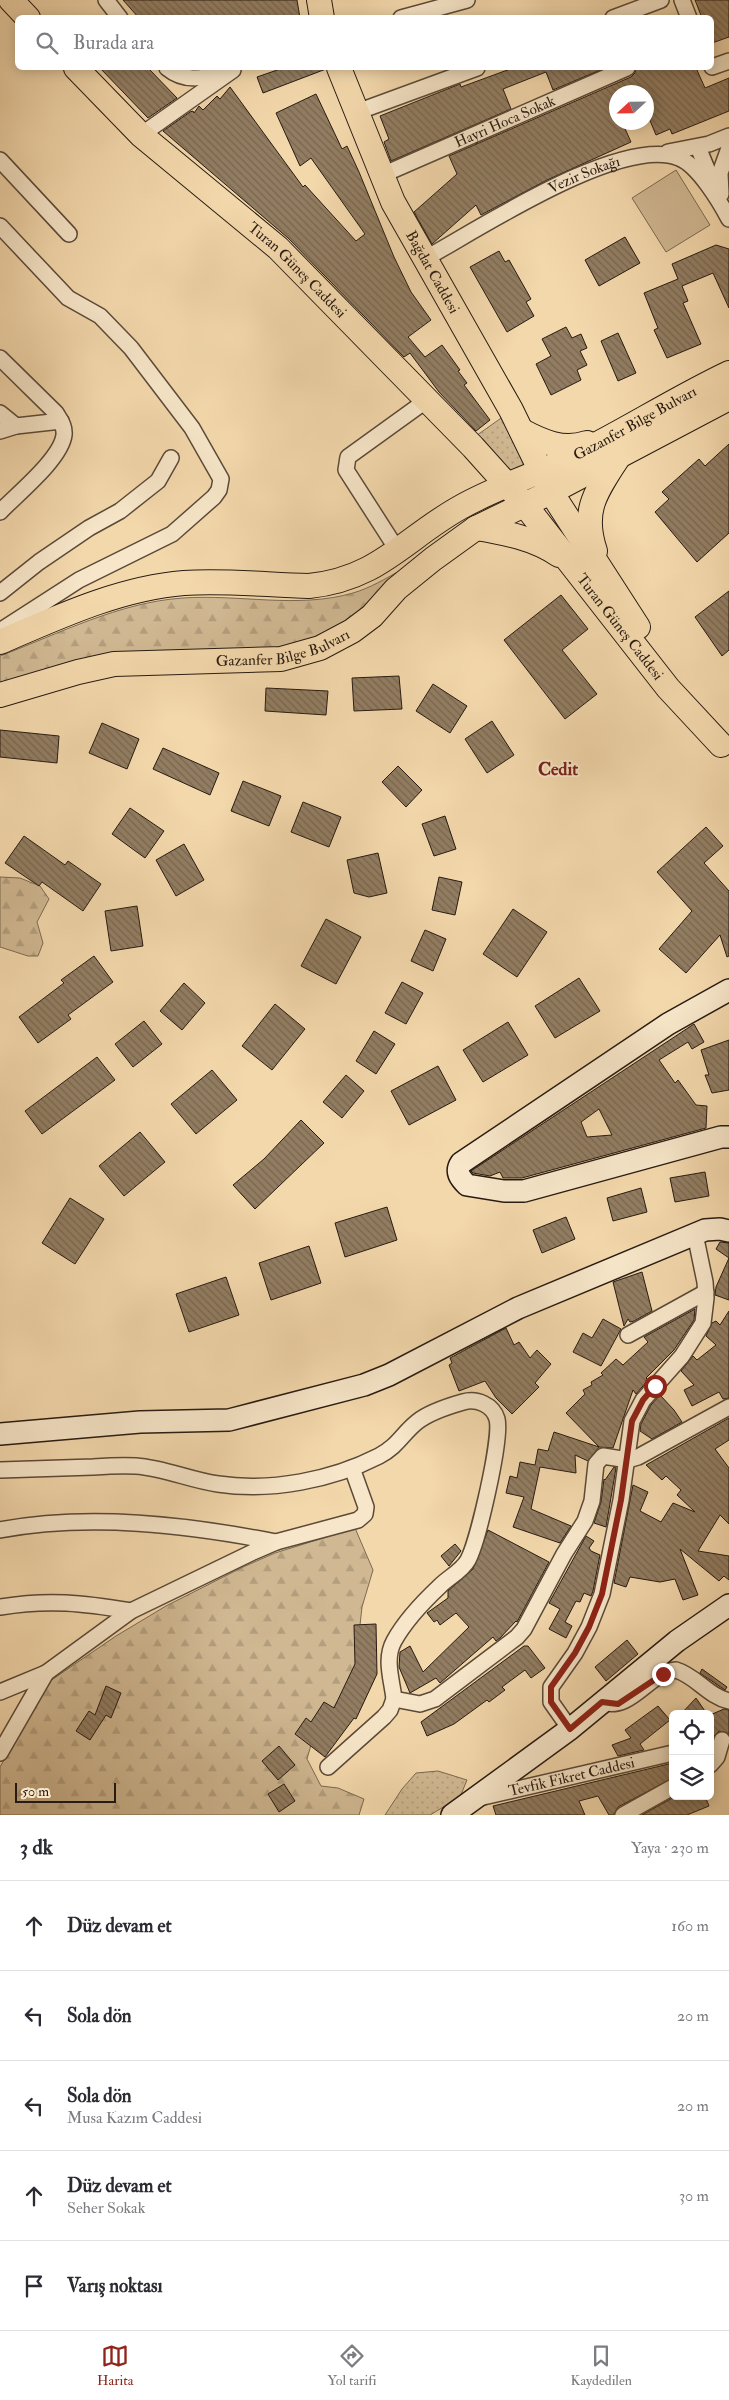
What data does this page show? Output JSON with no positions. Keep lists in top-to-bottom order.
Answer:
{
  "streets": {
    "main road": ["Turan Güneş Caddesi", "Bağdat Caddesi", "Gazanfer Bilge Bulvarı"],
    "street": ["Hayri Hoca Sokak", "Vezir Sokağı", "Tevfik Fikret Caddesi"]
  },
  "crossings": [
    ["Hayri Hoca Sokak", "Bağdat Caddesi"],
    ["Vezir Sokağı", "Bağdat Caddesi"],
    ["Turan Güneş Caddesi", "Bağdat Caddesi"],
    ["Turan Güneş Caddesi", "Gazanfer Bilge Bulvarı"],
    ["Bağdat Caddesi", "Gazanfer Bilge Bulvarı"]
  ],
  "districts": ["Cedit"],
  "scale_bar": "50 m",
  "north": "left",
  "page": {
    "search": "Burada ara",
    "scale": "50 m",
    "heading": ["3 dk", "Yaya · 230 m"],
    "list": [
      ["Düz devam et", "160 m"],
      ["Sola dön", "20 m"],
      ["Sola dön", "Musa Kazım Caddesi", "20 m"],
      ["Düz devam et", "Seher Sokak", "30 m"],
      "Varış noktası"
    ],
    "nav": ["Harita", "Yol tarifi", "Kaydedilen"]
  }
}
